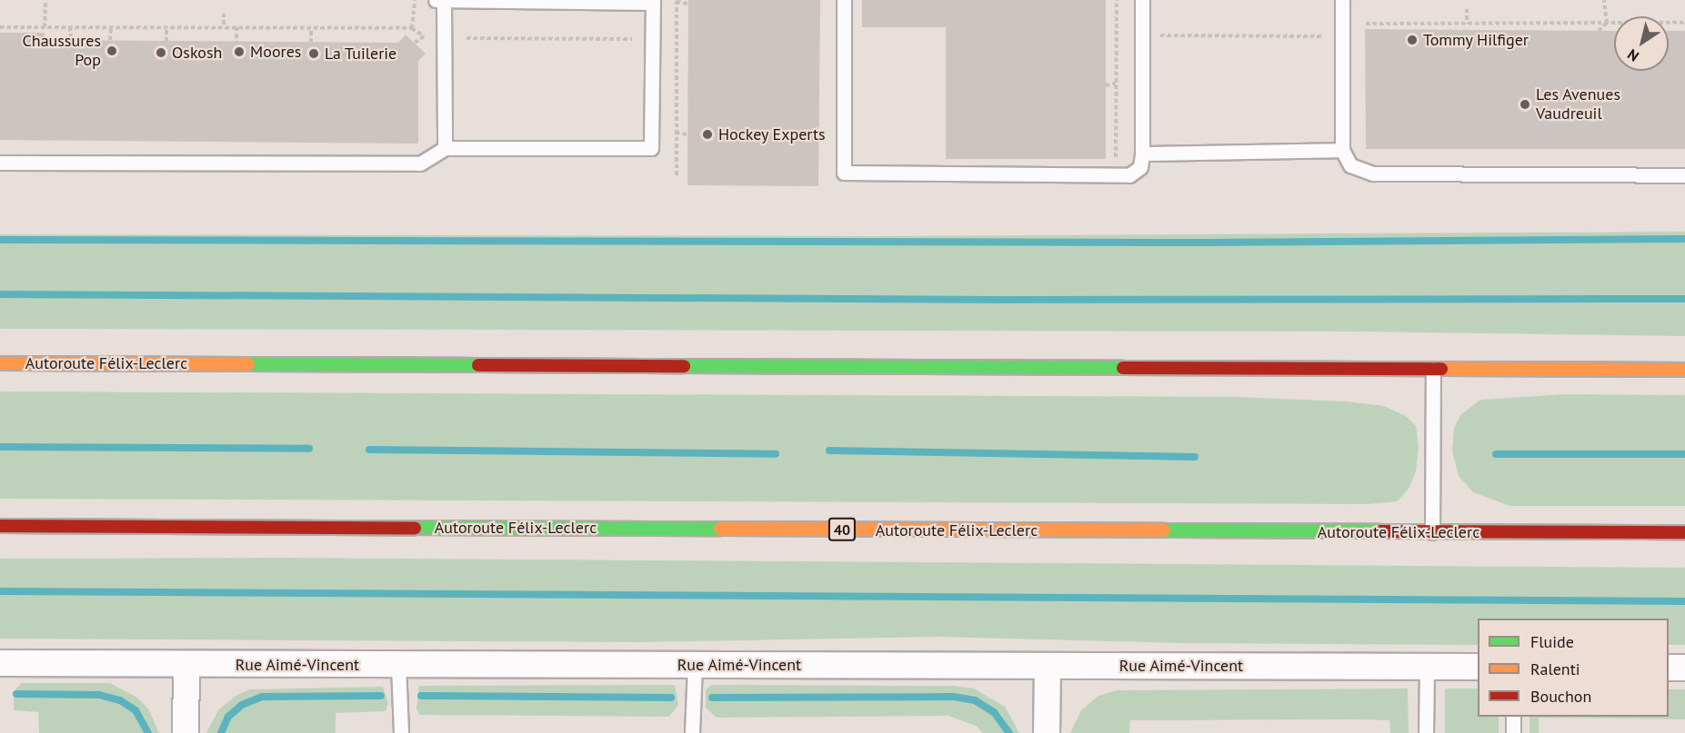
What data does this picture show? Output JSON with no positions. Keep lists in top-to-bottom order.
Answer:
{
  "streets": {
    "highway": ["Autoroute Félix-Leclerc", "40"],
    "street": ["Rue Aimé-Vincent"]
  },
  "places": [
    "Tommy Hilfiger",
    "Chaussures Pop",
    "Moores",
    "Oskosh",
    "La Tuilerie",
    "Les Avenues Vaudreuil",
    "Hockey Experts"
  ],
  "legend": ["Fluide", "Ralenti", "Bouchon"],
  "north": "bottom left"
}
